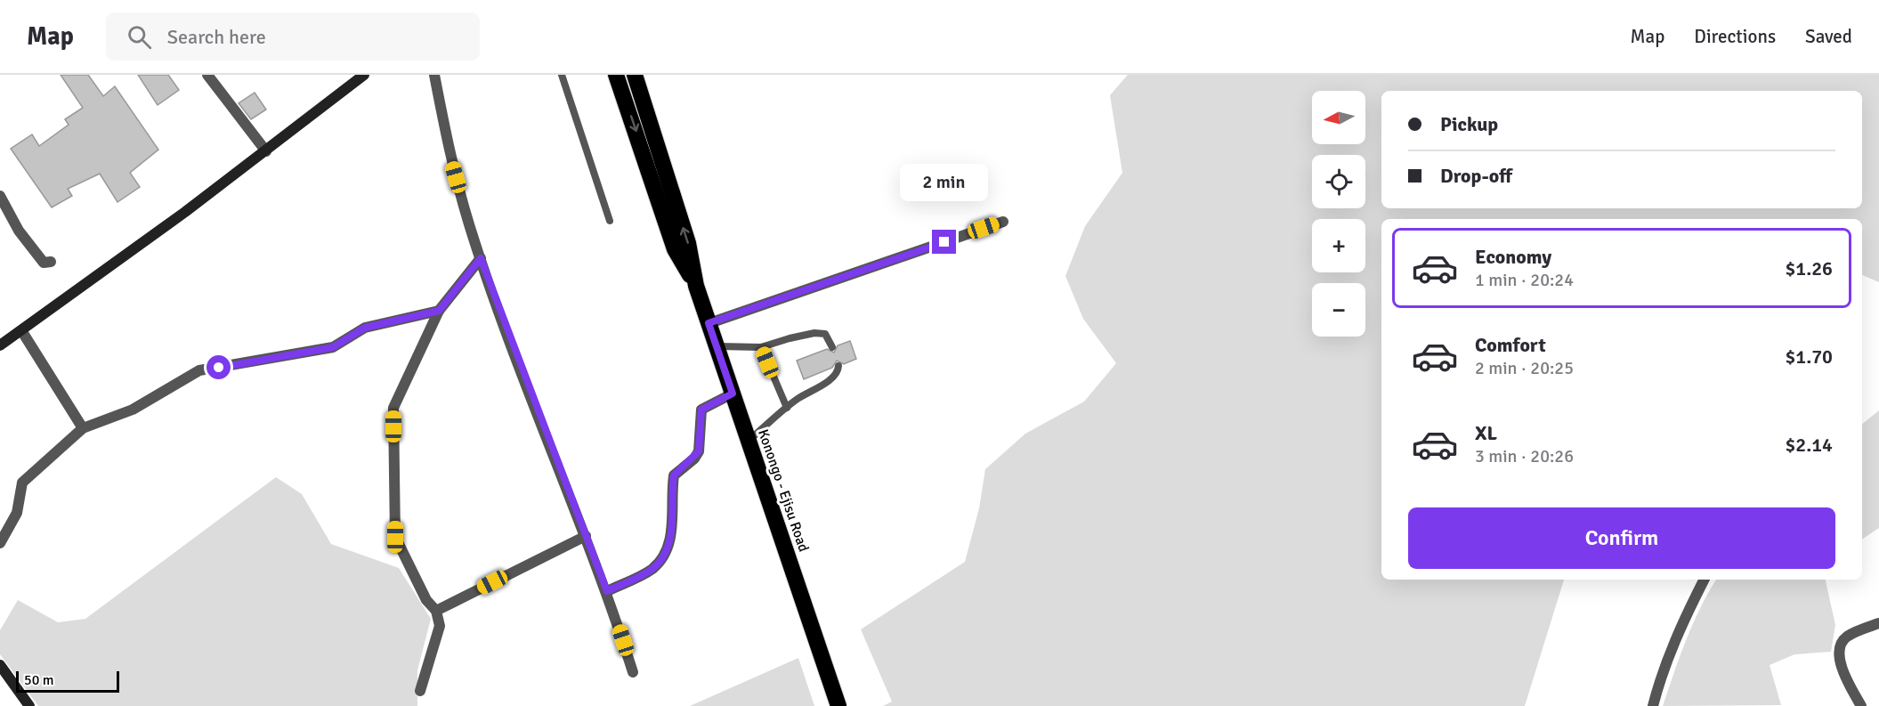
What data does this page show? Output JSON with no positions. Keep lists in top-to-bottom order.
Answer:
{
  "streets": {
    "highway": ["Konongo - Ejisu Road"]
  },
  "scale_bar": "50 m",
  "north": "left",
  "page": {
    "header": "Map",
    "search": "Search here",
    "nav": ["Map", "Directions", "Saved"],
    "map_buttons": ["+", "−"],
    "banner": ["Pickup", "Drop-off"],
    "bubble": "2 min",
    "list": [
      {
        "name": "Economy",
        "note": "1 min · 20:24",
        "value": "$1.26"
      },
      {
        "name": "Comfort",
        "note": "2 min · 20:25",
        "value": "$1.70"
      },
      {
        "name": "XL",
        "note": "3 min · 20:26",
        "value": "$2.14"
      }
    ],
    "buttons": "Confirm",
    "scale": "50 m"
  }
}
